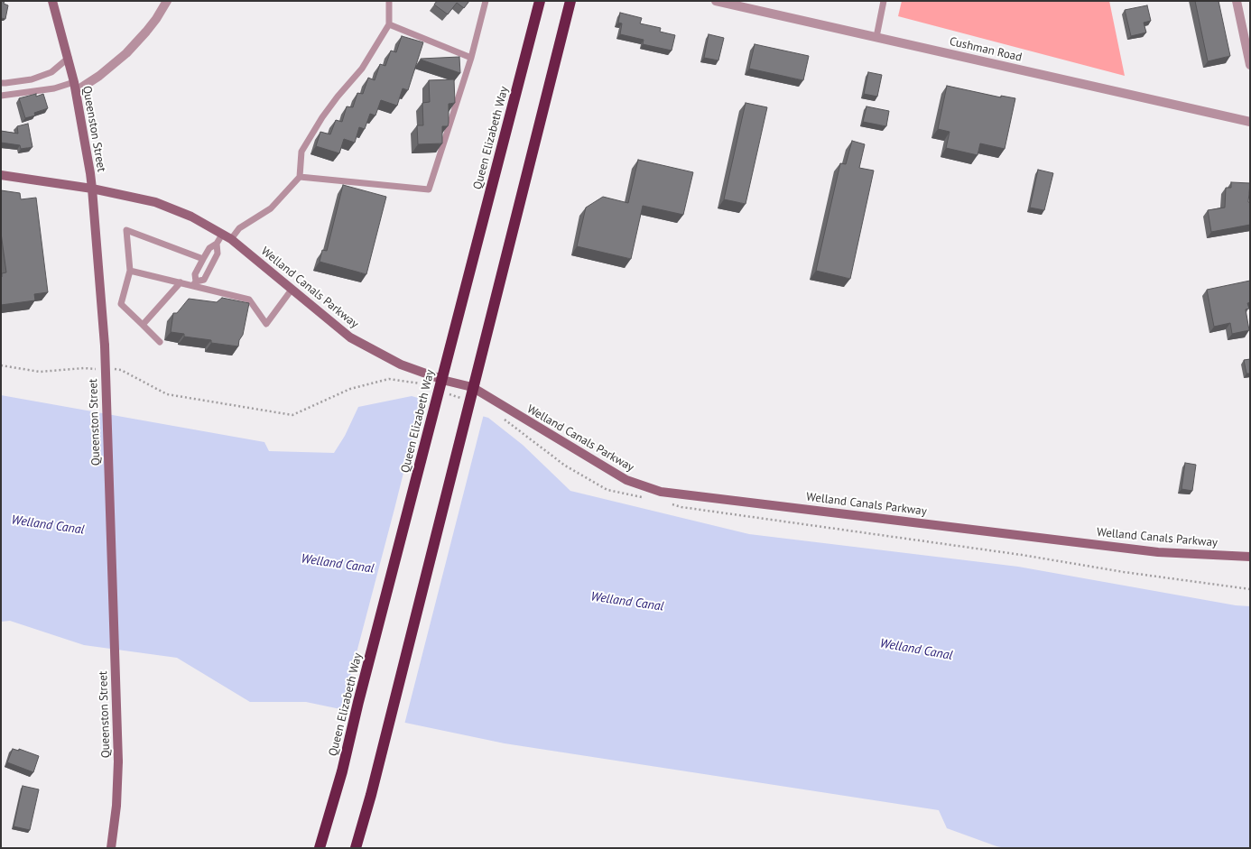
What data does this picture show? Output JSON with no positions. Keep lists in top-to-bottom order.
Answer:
{
  "streets": {
    "highway": ["Queen Elizabeth Way"],
    "main road": ["Queenston Street", "Welland Canals Parkway"],
    "street": ["Cushman Road"]
  },
  "crossings": [
    ["Queenston Street", "Welland Canals Parkway"]
  ],
  "water": ["Welland Canal"]
}
